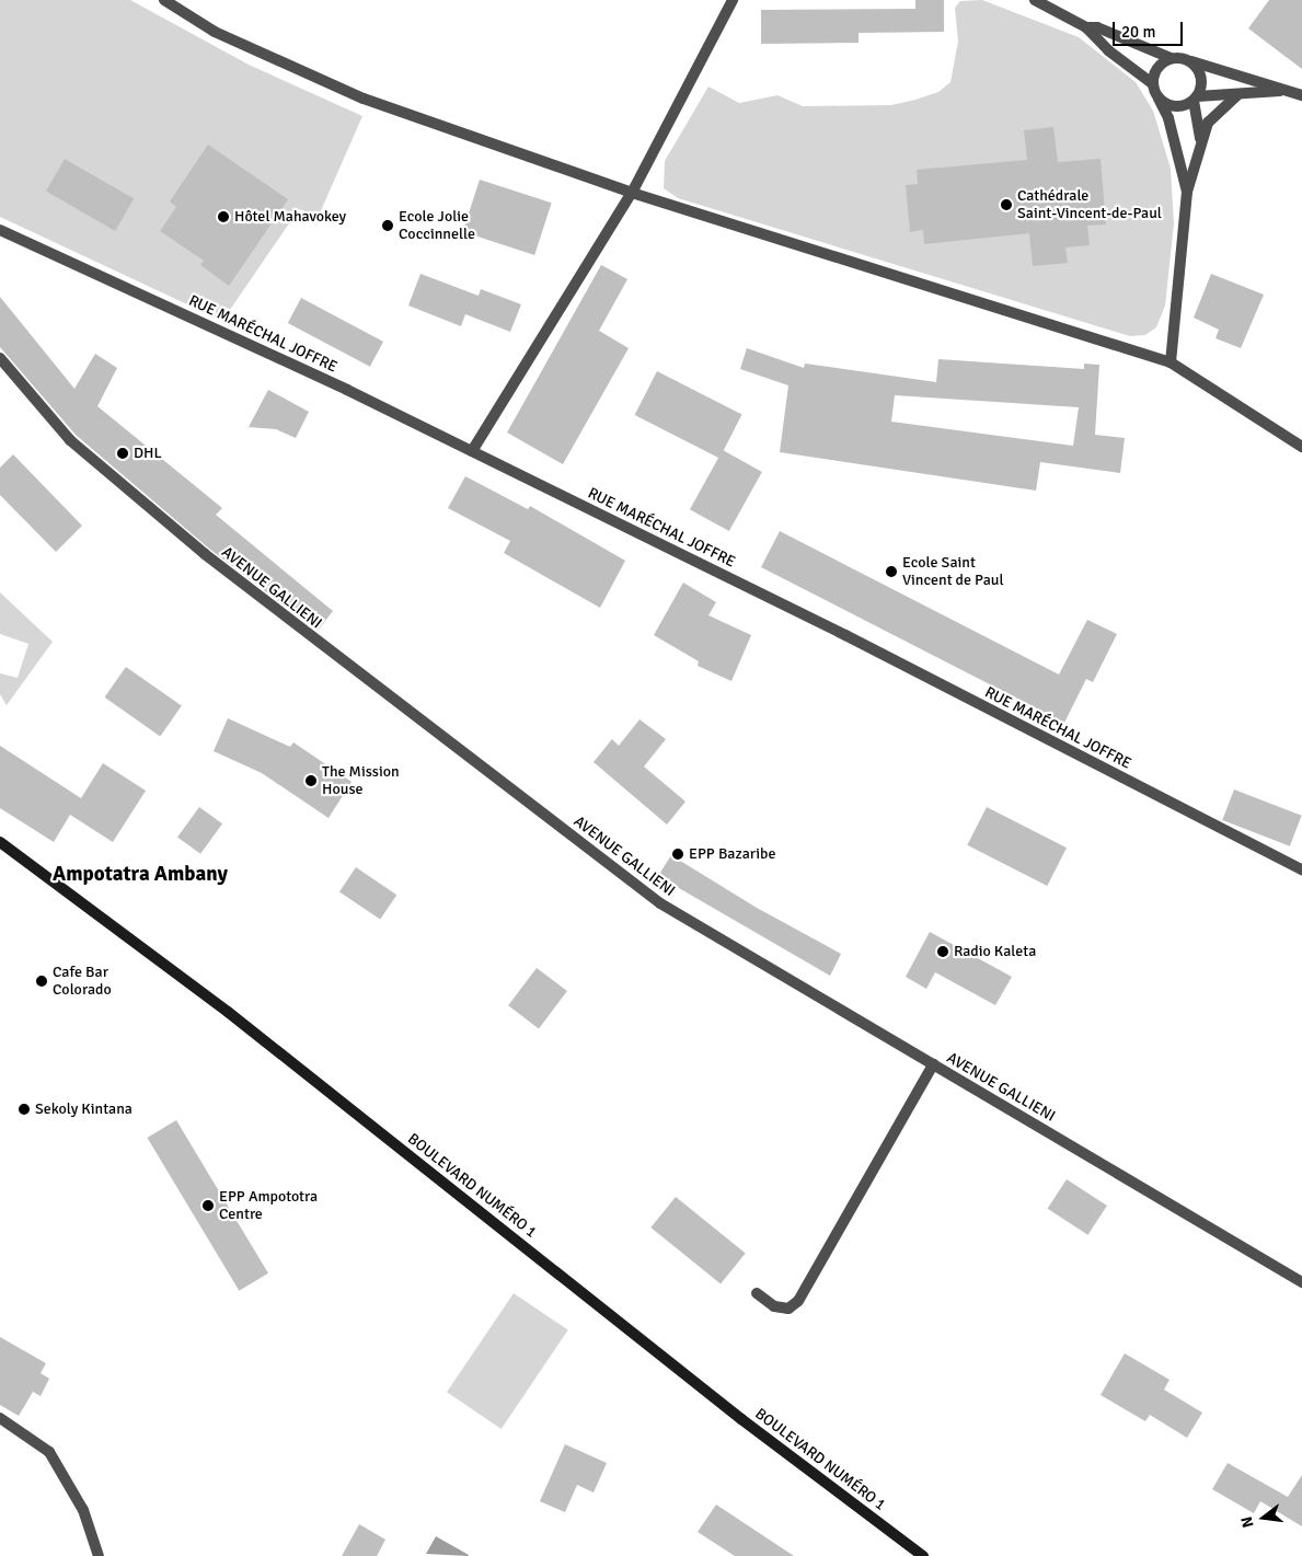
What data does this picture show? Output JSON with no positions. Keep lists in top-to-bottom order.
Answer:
{
  "streets": {
    "main road": ["BOULEVARD NUMÉRO 1"],
    "street": ["RUE MARÉCHAL JOFFRE", "AVENUE GALLIENI"]
  },
  "districts": ["Ampotatra Ambany"],
  "places": [
    "Cathédrale Saint-Vincent-de-Paul",
    "Hôtel Mahavokey",
    "Ecole Jolie Coccinnelle",
    "DHL",
    "Ecole Saint Vincent de Paul",
    "The Mission House",
    "EPP Bazaribe",
    "Radio Kaleta",
    "Cafe Bar Colorado",
    "Sekoly Kintana",
    "EPP Ampototra Centre"
  ],
  "scale_bar": "20 m",
  "north": "left"
}
